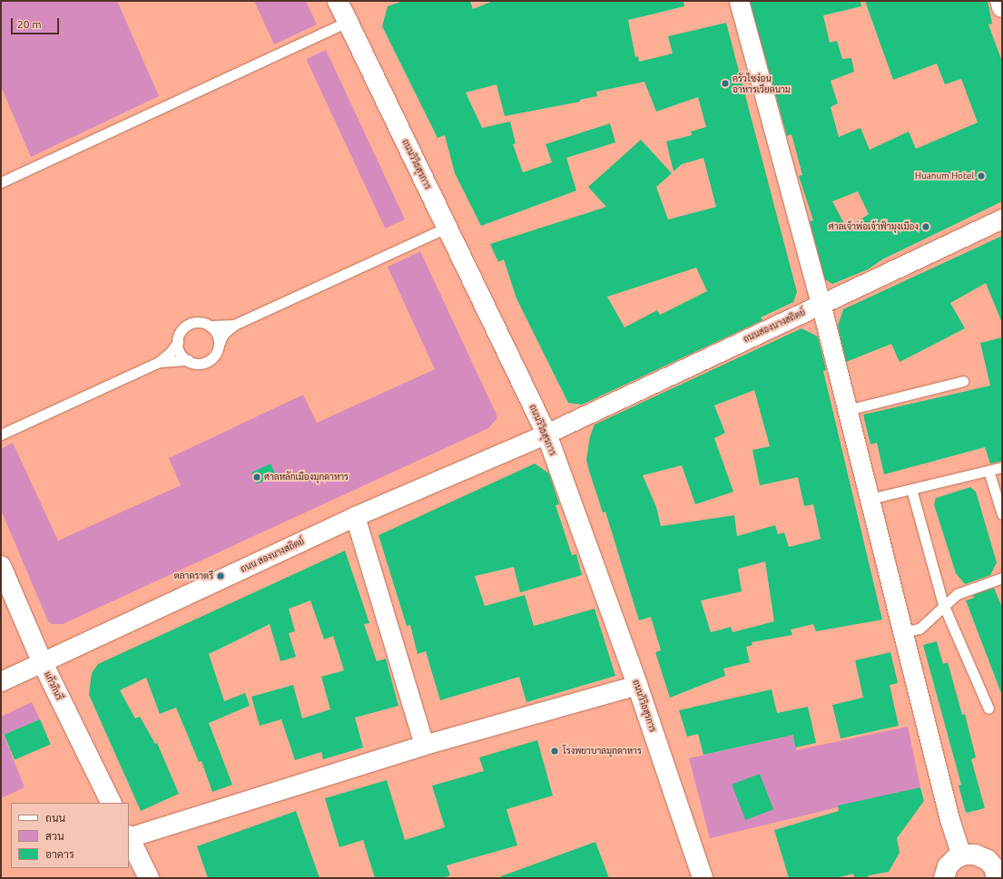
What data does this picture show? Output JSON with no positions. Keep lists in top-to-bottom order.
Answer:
{
  "streets": {
    "main road": ["ถนนวิวิธสุรการ", "แก้วกินรี"],
    "street": ["ถนนสองนางสถิตย์", "ถนน สองนางสถิตย์"]
  },
  "crossings": [
    ["ถนนวิวิธสุรการ", "ถนนสองนางสถิตย์"],
    ["ถนนวิวิธสุรการ", "ถนน สองนางสถิตย์"],
    ["ถนนสองนางสถิตย์", "ถนน สองนางสถิตย์"],
    ["ถนน สองนางสถิตย์", "แก้วกินรี"]
  ],
  "places": [
    "ครัวไซง่อน อาหารเวียดนาม",
    "Huanum Hotel",
    "ศาลเจ้าพ่อเจ้าฟ้ามุงเมือง",
    "ศาลหลักเมืองมุกดาหาร",
    "ตลาดราตรี",
    "โรงพยาบาลมุกดาหาร"
  ],
  "legend": ["ถนน", "สวน", "อาคาร"],
  "scale_bar": "20 m"
}
